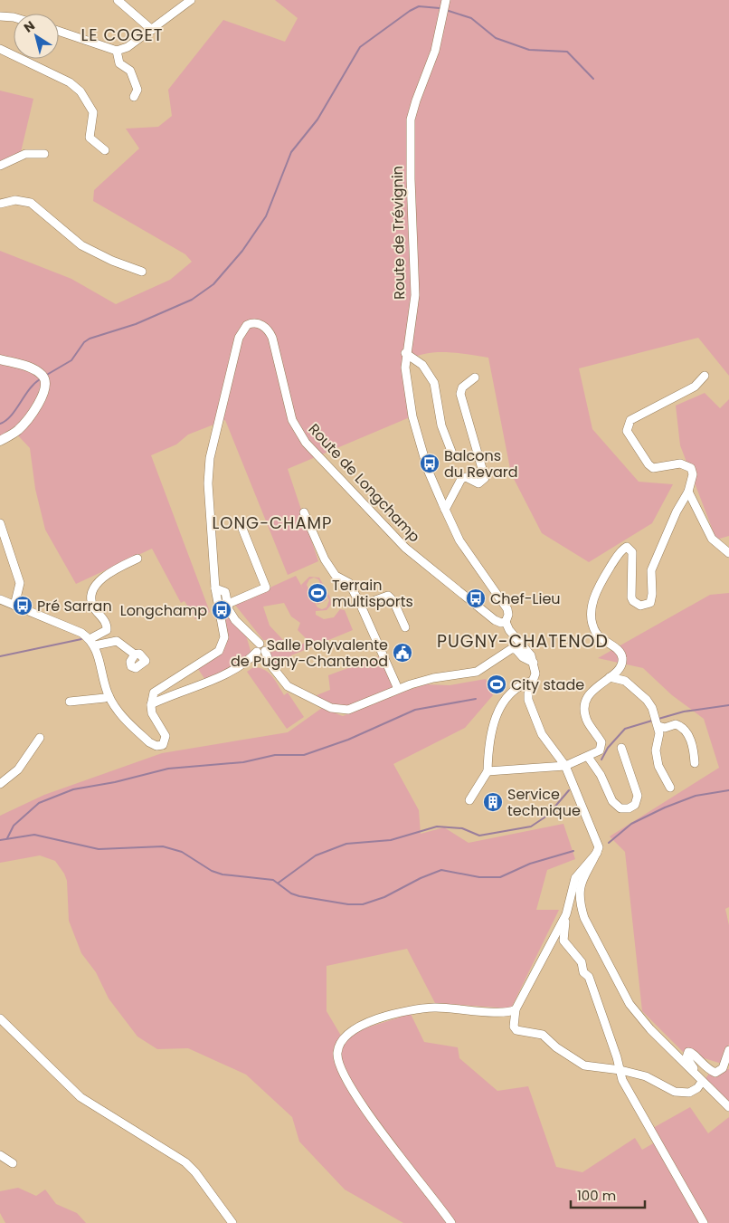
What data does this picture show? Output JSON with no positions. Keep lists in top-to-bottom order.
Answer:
{
  "streets": {
    "street": ["Route de Trévignin", "Route de Longchamp"]
  },
  "crossings": [
    ["Route de Trévignin", "Route de Longchamp"]
  ],
  "districts": ["LE COGET", "LONG-CHAMP", "PUGNY-CHATENOD"],
  "places": {
    "bus stop": [
      "Balcons du Revard",
      "Chef-Lieu",
      "Pré Sarran",
      "Longchamp"
    ],
    "sports": ["Terrain multisports", "City stade"],
    "public building": ["Salle Polyvalente de Pugny-Chantenod"],
    "building": ["Service technique"]
  },
  "scale_bar": "100 m",
  "north": "top left"
}
